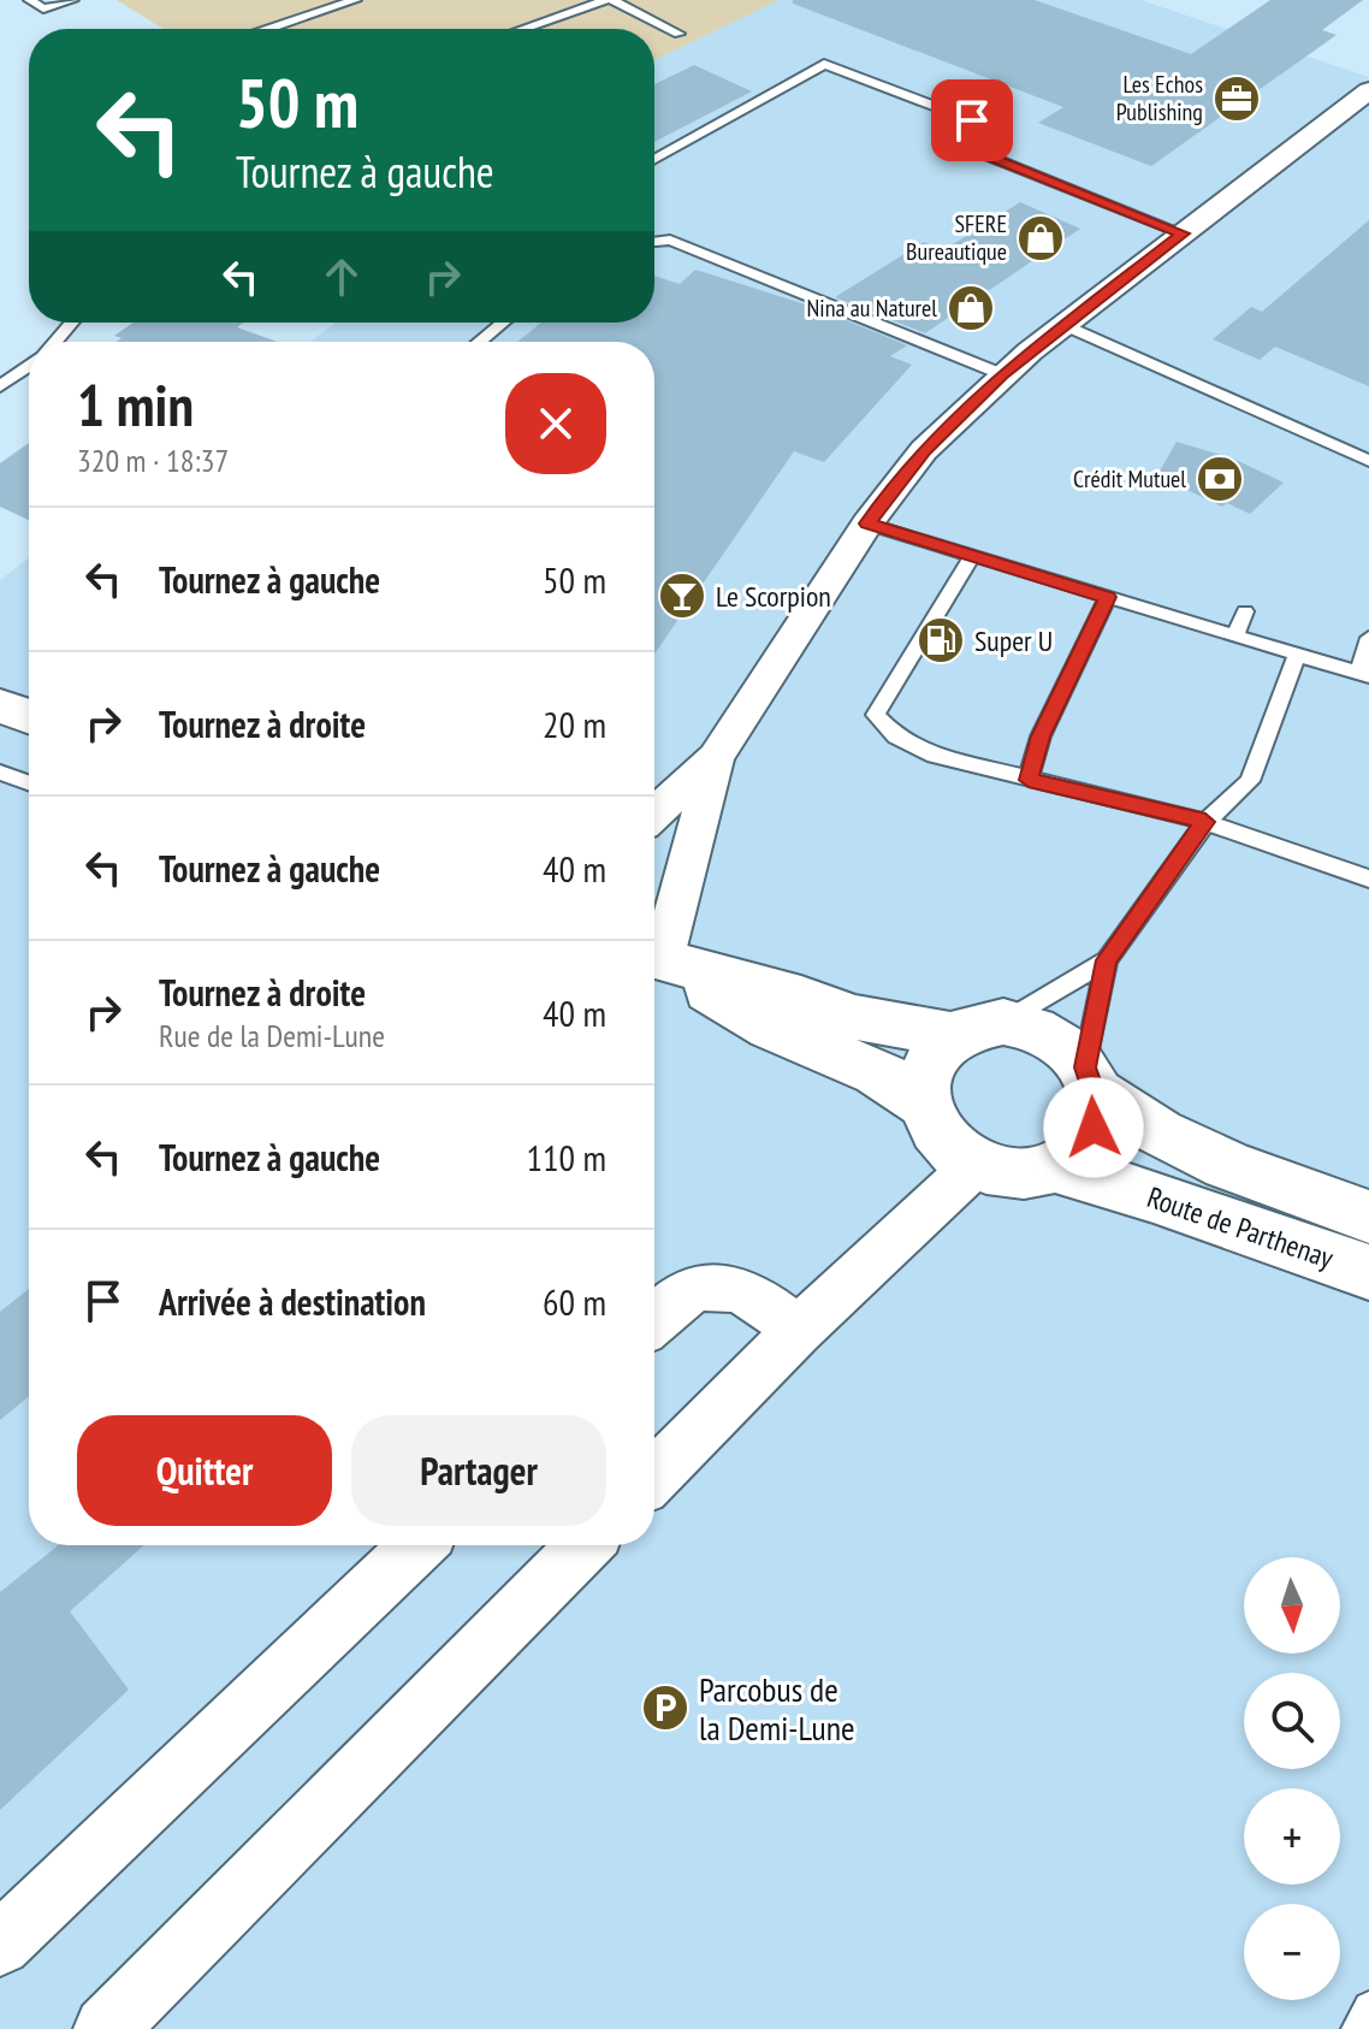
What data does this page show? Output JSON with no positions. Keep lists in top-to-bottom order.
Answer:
{
  "streets": {
    "main road": ["Route de Parthenay"]
  },
  "places": {
    "office": ["Les Echos Publishing"],
    "shop": ["SFERE Bureautique", "Nina au Naturel"],
    "bank": ["Crédit Mutuel"],
    "bar": ["Le Scorpion"],
    "fuel station": ["Super U"],
    "parking": ["Parcobus de la Demi-Lune"]
  },
  "north": "bottom",
  "page": {
    "turn": ["50 m", "Tournez à gauche"],
    "heading": ["1 min", "320 m · 18:37"],
    "list": [
      {
        "name": "Tournez à gauche",
        "value": "50 m"
      },
      {
        "name": "Tournez à droite",
        "value": "20 m"
      },
      {
        "name": "Tournez à gauche",
        "value": "40 m"
      },
      {
        "name": "Tournez à droite",
        "note": "Rue de la Demi-Lune",
        "value": "40 m"
      },
      {
        "name": "Tournez à gauche",
        "value": "110 m"
      },
      {
        "name": "Arrivée à destination",
        "value": "60 m"
      }
    ],
    "buttons": ["Quitter", "Partager"],
    "map_buttons": ["+", "−"]
  }
}
